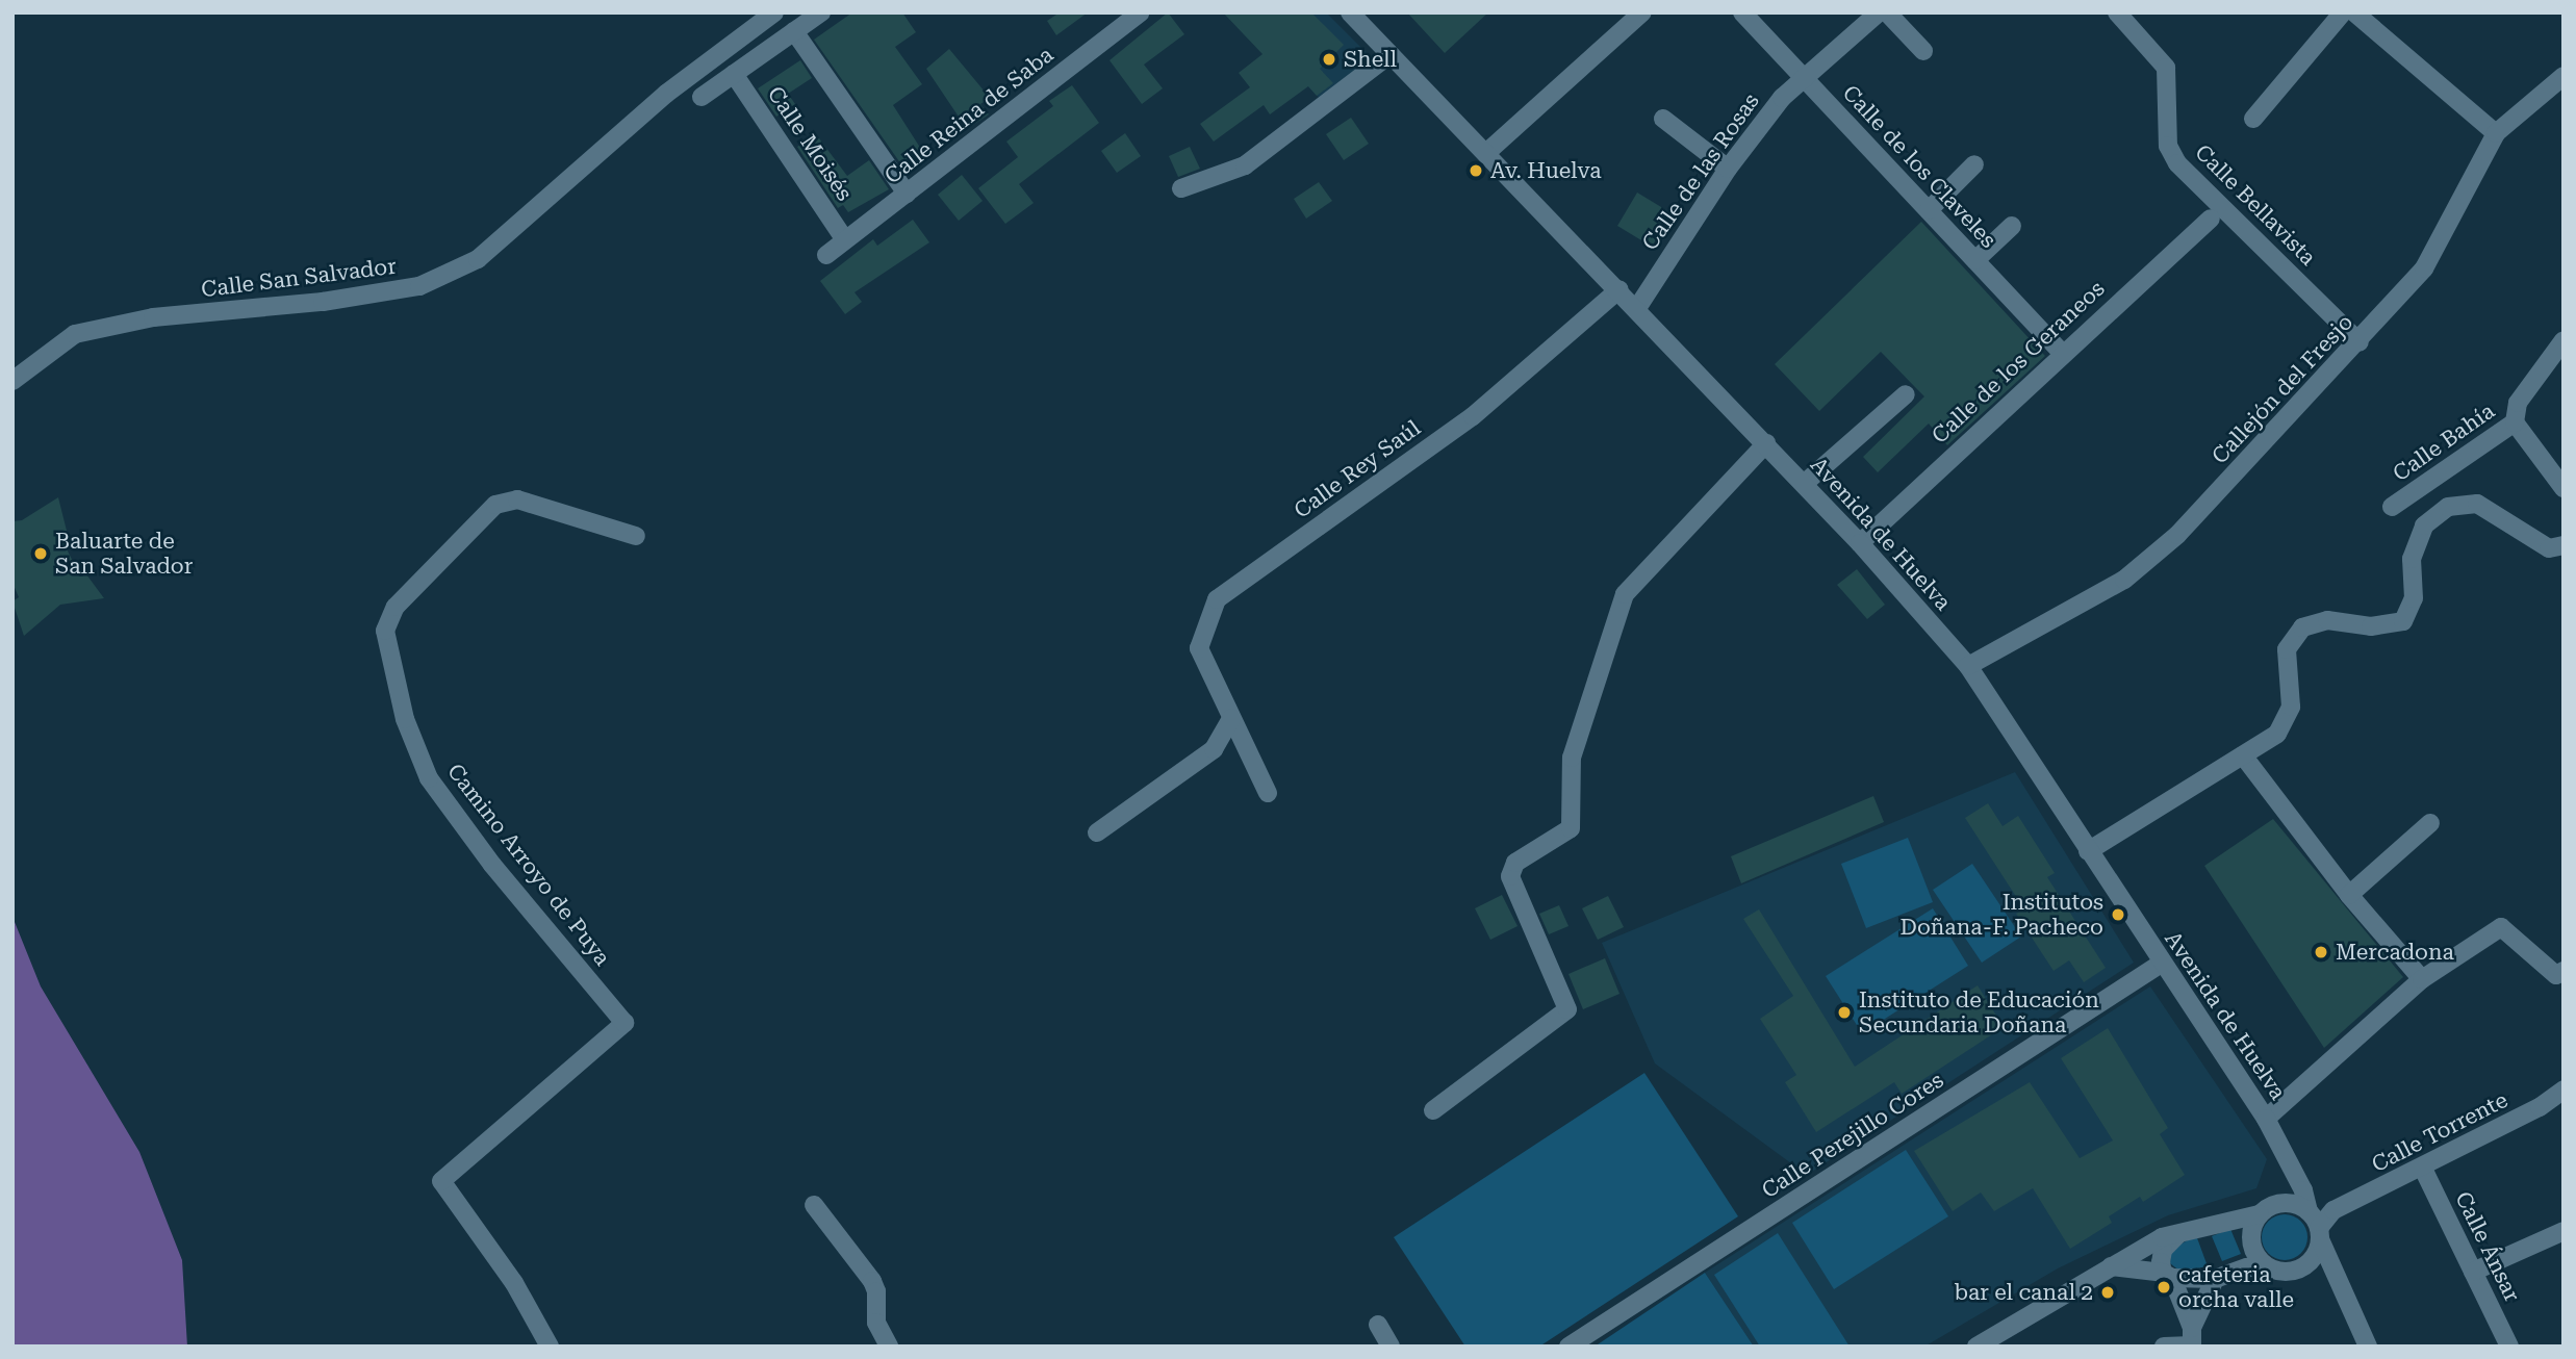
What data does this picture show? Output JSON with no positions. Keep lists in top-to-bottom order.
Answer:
{
  "streets": {
    "street": [
      "Calle Reina de Saba",
      "Calle Moisés",
      "Calle de los Claveles",
      "Calle de las Rosas",
      "Calle Bellavista",
      "Calle San Salvador",
      "Calle de los Geraneos",
      "Callejón del Fresjo",
      "Calle Bahía",
      "Calle Rey Saúl",
      "Avenida de Huelva",
      "Camino Arroyo de Puya",
      "Calle Torrente",
      "Calle Perejillo Cores",
      "Calle Ánsar"
    ]
  },
  "crossings": [
    ["Calle Reina de Saba", "Calle Moisés"],
    ["Calle de los Claveles", "Calle de las Rosas"],
    ["Calle de los Claveles", "Calle de los Geraneos"],
    ["Calle de las Rosas", "Avenida de Huelva"],
    ["Calle Bellavista", "Callejón del Fresjo"],
    ["Calle de los Geraneos", "Avenida de Huelva"],
    ["Callejón del Fresjo", "Avenida de Huelva"],
    ["Calle Rey Saúl", "Avenida de Huelva"],
    ["Avenida de Huelva", "Calle Torrente"],
    ["Avenida de Huelva", "Calle Perejillo Cores"],
    ["Calle Torrente", "Calle Ánsar"]
  ],
  "places": [
    "Shell",
    "Av. Huelva",
    "Baluarte de San Salvador",
    "Institutos Doñana-F. Pacheco",
    "Mercadona",
    "Instituto de Educación Secundaria Doñana",
    "cafeteria orcha valle",
    "bar el canal 2"
  ]
}
